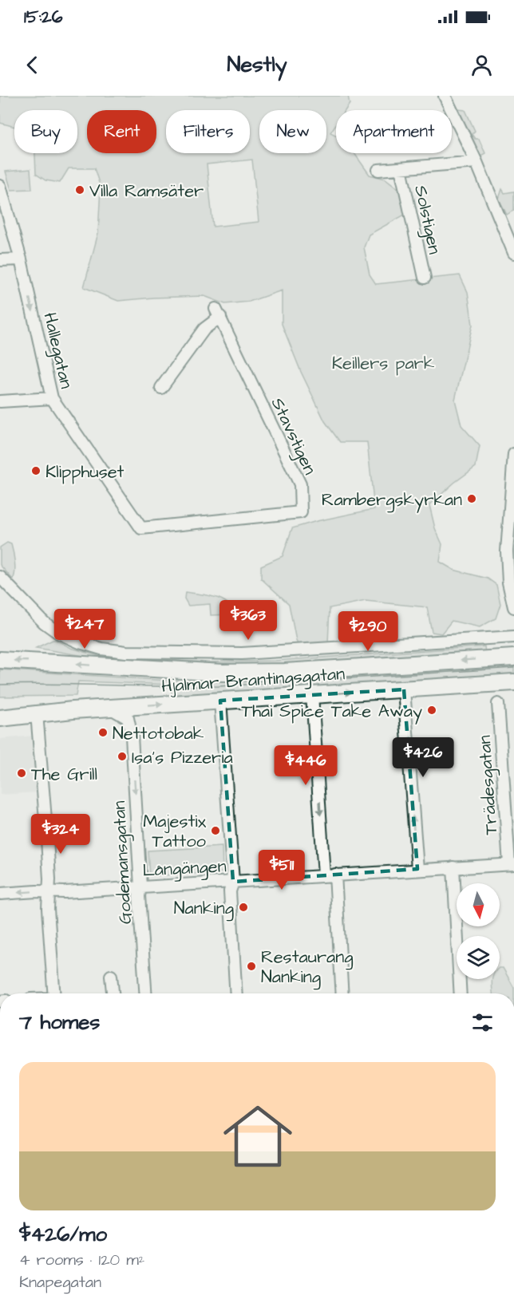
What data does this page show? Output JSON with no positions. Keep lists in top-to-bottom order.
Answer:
{
  "streets": {
    "main road": ["Hjalmar Brantingsgatan"],
    "street": [
      "Solstigen",
      "Hallegatan",
      "Stavstigen",
      "Trädesgatan",
      "Godemansgatan",
      "Långängen"
    ]
  },
  "crossings": [
    ["Hallegatan", "Stavstigen"],
    ["Hjalmar Brantingsgatan", "Godemansgatan"],
    ["Trädesgatan", "Långängen"],
    ["Godemansgatan", "Långängen"]
  ],
  "one_way": ["Hallegatan"],
  "parks": ["Keillers park"],
  "places": [
    "Villa Ramsäter",
    "Klipphuset",
    "Rambergskyrkan",
    "Thai Spice Take Away",
    "Nettotobak",
    "Isa's Pizzeria",
    "The Grill",
    "Majestix Tattoo",
    "Nanking",
    "Restaurang Nanking"
  ],
  "north": "bottom",
  "page": {
    "status": "15:26",
    "header": "Nestly",
    "chip": [
      "Buy",
      "Rent",
      "Filters",
      "New",
      "Apartment"
    ],
    "price": [
      "$363",
      "$247",
      "$290",
      "$426",
      "$446",
      "$324",
      "$511"
    ],
    "heading": "7 homes",
    "list": [
      {
        "name": "$426/mo",
        "note": "4 rooms · 120 m² · Knapegatan"
      }
    ]
  }
}
